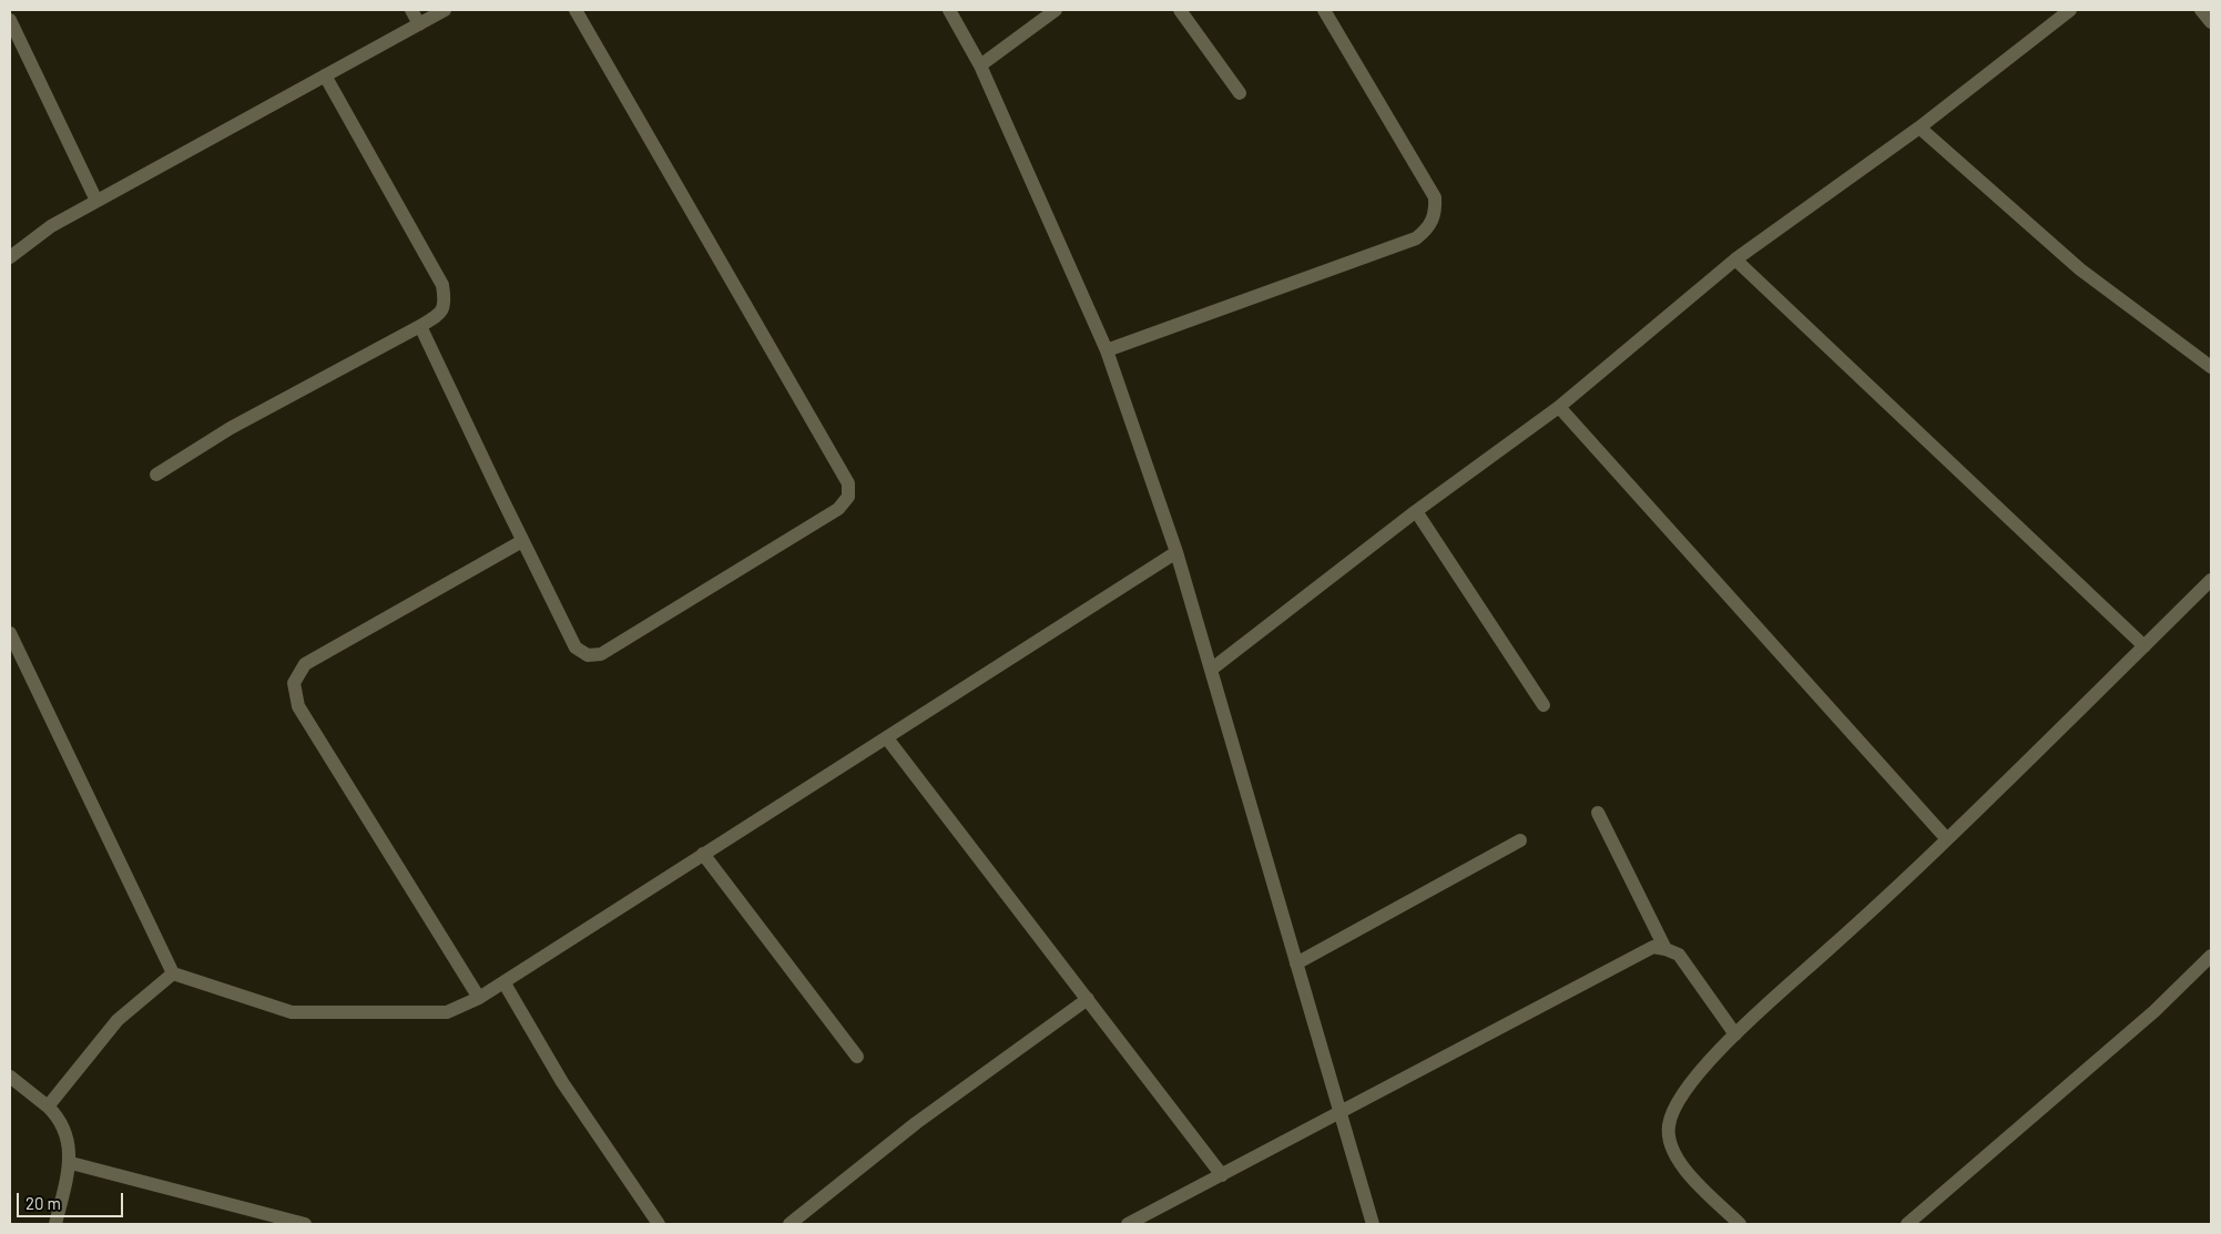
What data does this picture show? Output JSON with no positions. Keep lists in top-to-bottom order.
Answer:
{
  "scale_bar": "20 m"
}
